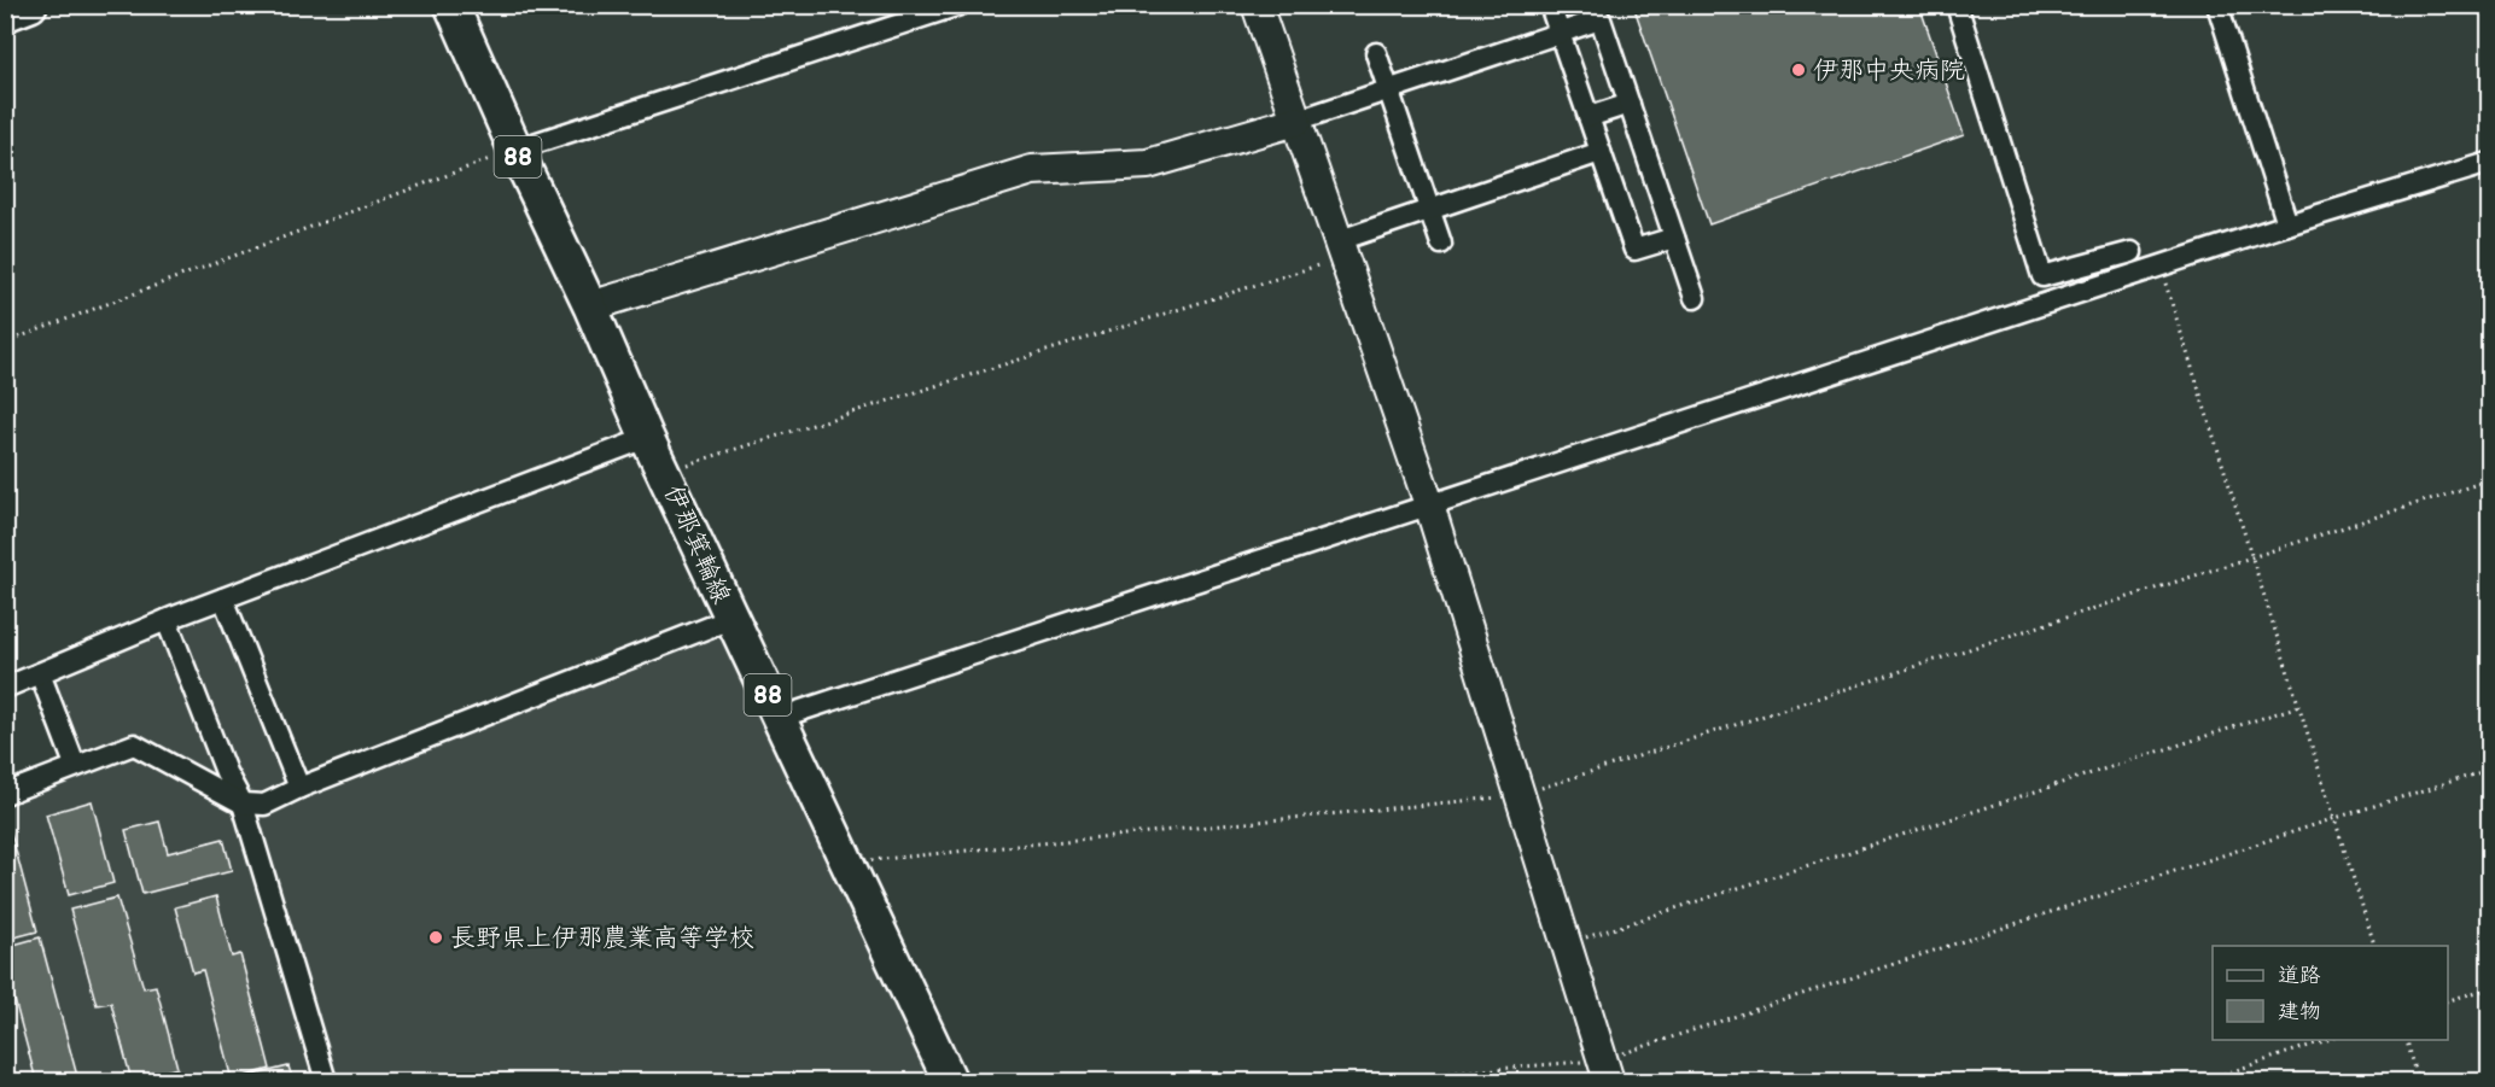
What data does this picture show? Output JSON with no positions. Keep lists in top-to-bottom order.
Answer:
{
  "streets": {
    "main road": ["88", "伊那箕輪線"]
  },
  "places": ["伊那中央病院", "長野県上伊那農業高等学校"],
  "legend": ["道路", "建物"]
}
